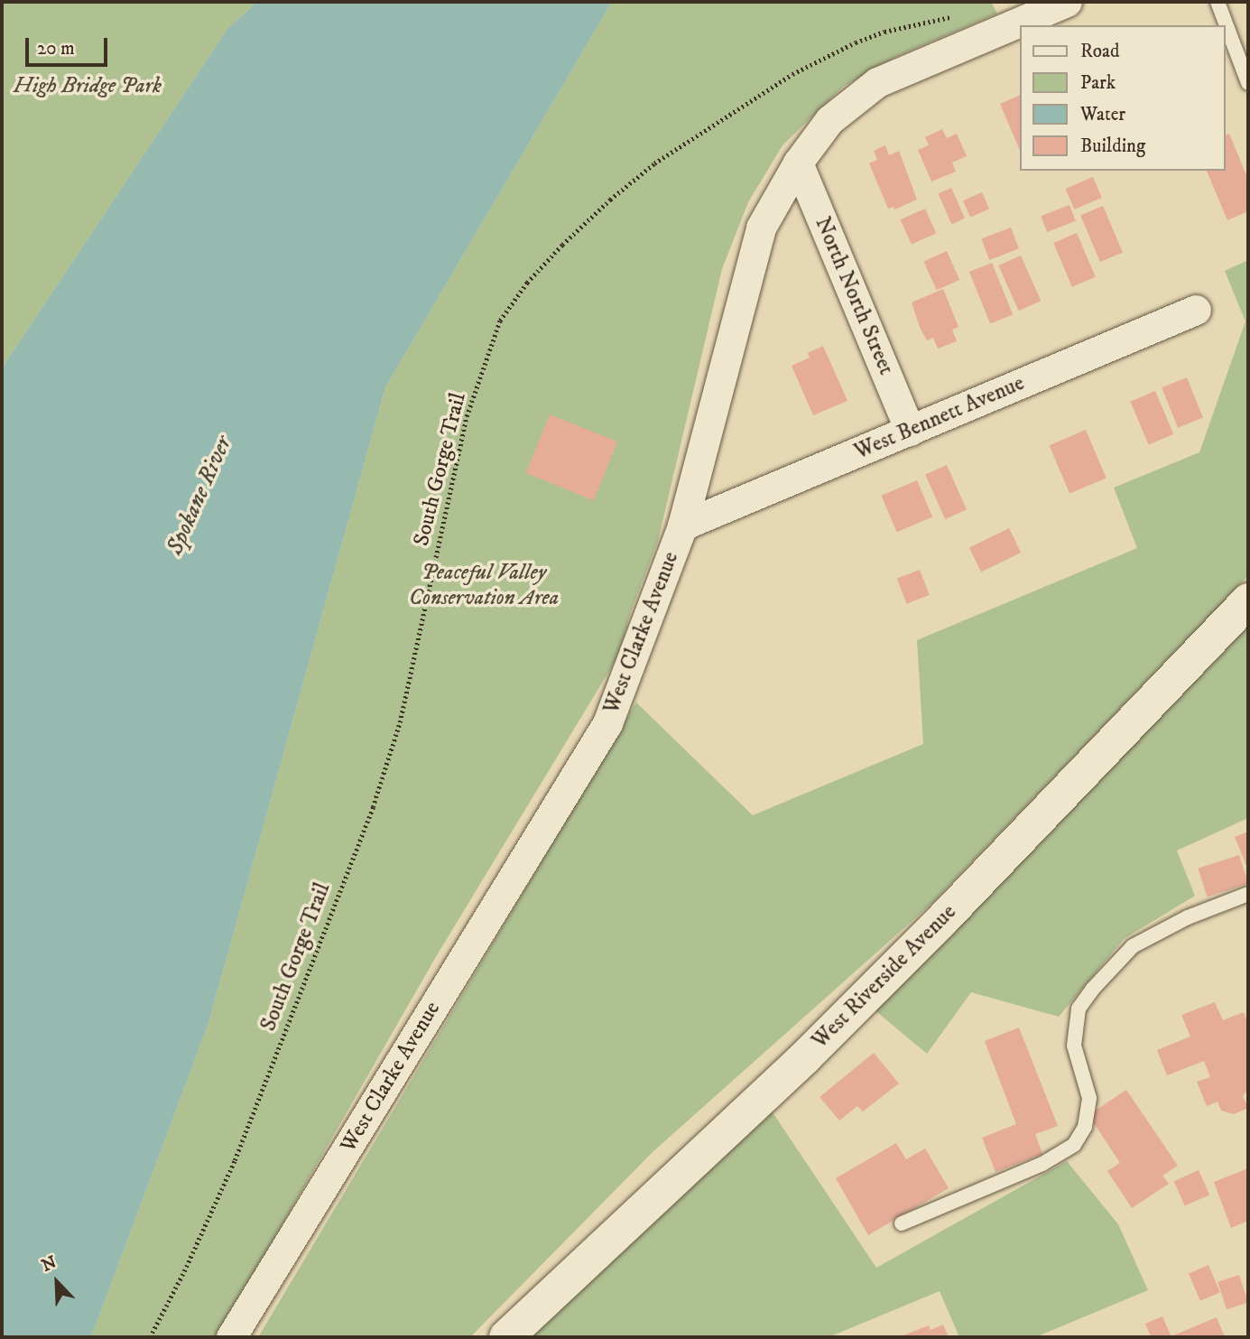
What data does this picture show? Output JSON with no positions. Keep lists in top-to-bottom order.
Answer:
{
  "streets": {
    "main road": ["West Riverside Avenue"],
    "street": ["North North Street", "West Bennett Avenue", "West Clarke Avenue"],
    "path": ["South Gorge Trail"]
  },
  "crossings": [
    ["North North Street", "West Bennett Avenue"],
    ["North North Street", "West Clarke Avenue"],
    ["West Bennett Avenue", "West Clarke Avenue"]
  ],
  "water": ["Spokane River"],
  "parks": ["High Bridge Park", "Peaceful Valley Conservation Area"],
  "legend": [
    "Road",
    "Park",
    "Water",
    "Building"
  ],
  "scale_bar": "20 m",
  "north": "top left"
}
